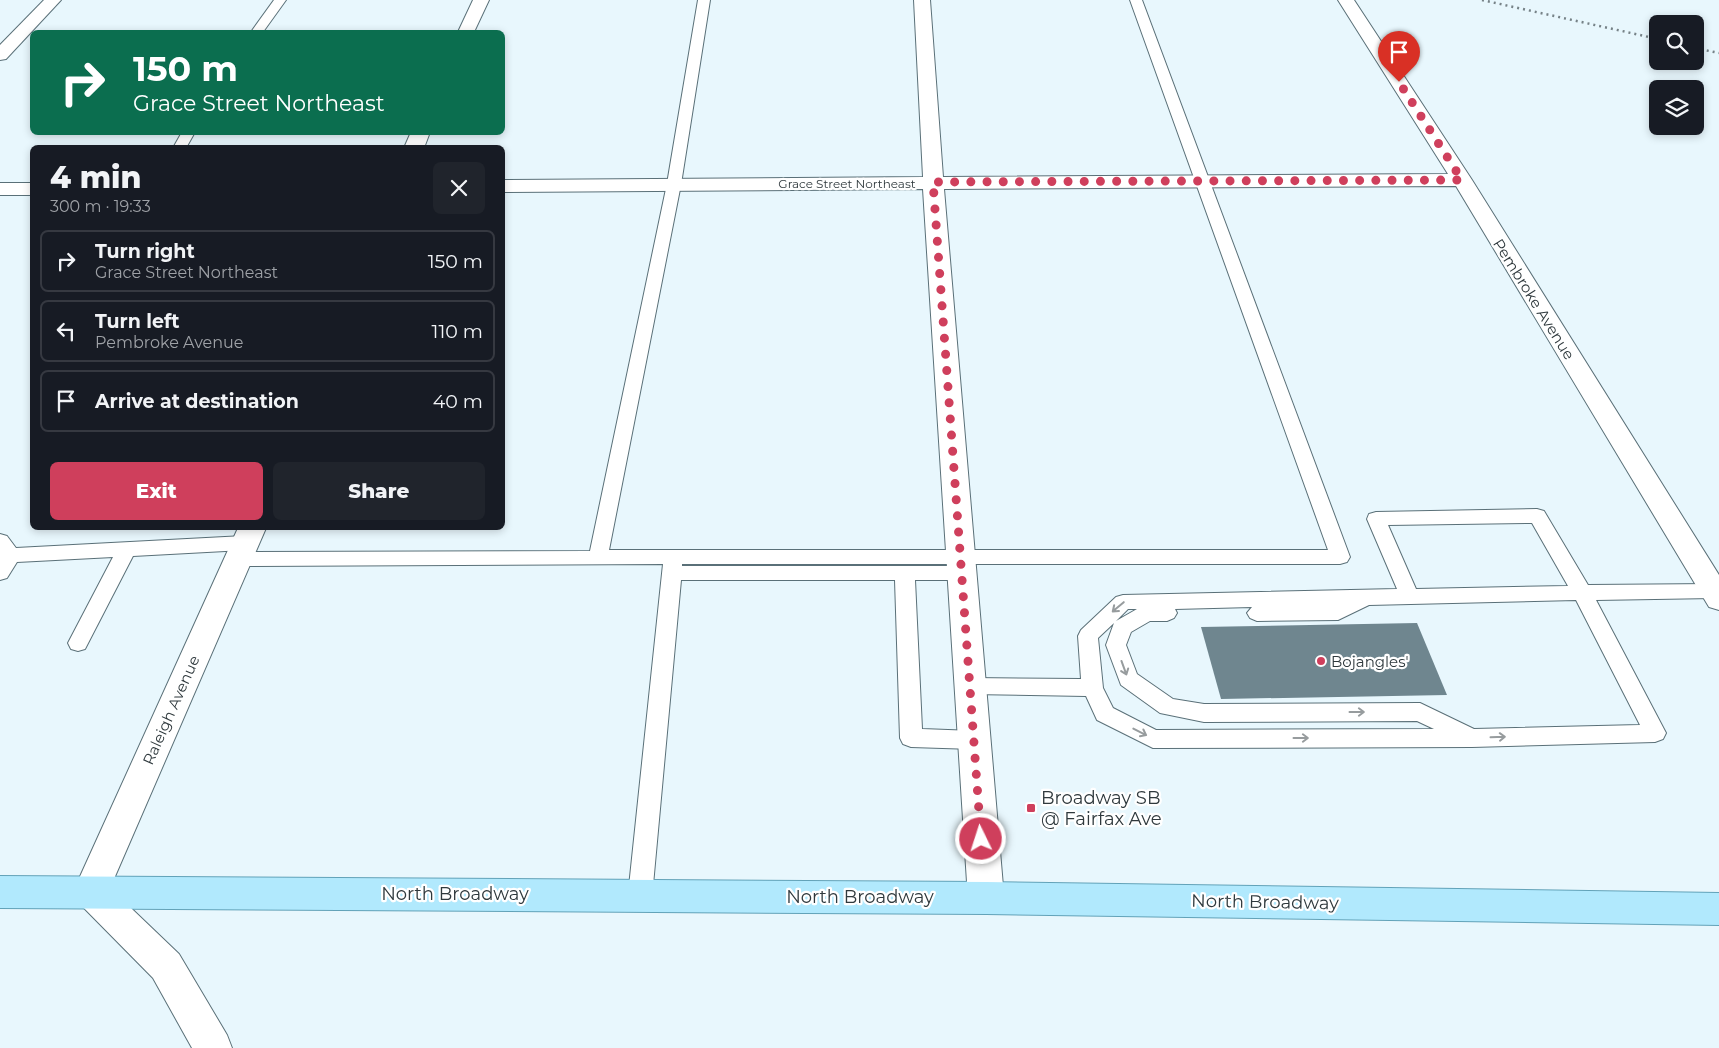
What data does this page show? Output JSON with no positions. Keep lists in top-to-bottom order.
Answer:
{
  "streets": {
    "main road": ["North Broadway"],
    "street": ["Grace Street Northeast", "Pembroke Avenue", "Raleigh Avenue"]
  },
  "crossings": [
    ["Grace Street Northeast", "Pembroke Avenue"],
    ["Raleigh Avenue", "North Broadway"]
  ],
  "places": {
    "other": ["Bojangles'"],
    "transit": ["Broadway SB @ Fairfax Ave"]
  },
  "page": {
    "turn": ["150 m", "Grace Street Northeast"],
    "heading": ["4 min", "300 m · 19:33"],
    "list": [
      {
        "name": "Turn right",
        "note": "Grace Street Northeast",
        "value": "150 m"
      },
      {
        "name": "Turn left",
        "note": "Pembroke Avenue",
        "value": "110 m"
      },
      {
        "name": "Arrive at destination",
        "value": "40 m"
      }
    ],
    "buttons": ["Exit", "Share"]
  }
}
